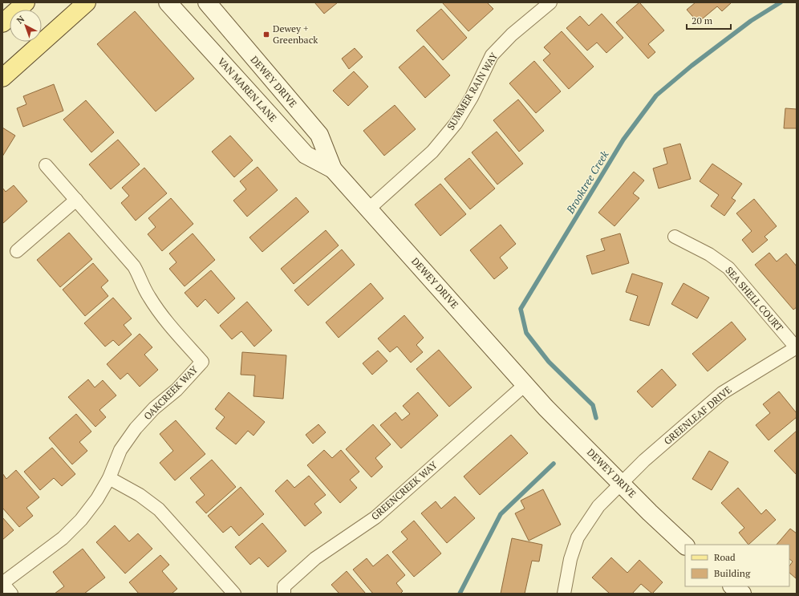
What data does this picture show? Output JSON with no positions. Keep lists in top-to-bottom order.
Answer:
{
  "streets": {
    "main road": ["DEWEY DRIVE", "VAN MAREN LANE"],
    "street": [
      "SUMMER RAIN WAY",
      "SEA SHELL COURT",
      "OAKCREEK WAY",
      "GREENLEAF DRIVE",
      "GREENCREEK WAY"
    ]
  },
  "crossings": [
    ["DEWEY DRIVE", "VAN MAREN LANE"],
    ["DEWEY DRIVE", "SUMMER RAIN WAY"],
    ["DEWEY DRIVE", "GREENLEAF DRIVE"],
    ["DEWEY DRIVE", "GREENCREEK WAY"],
    ["SEA SHELL COURT", "GREENLEAF DRIVE"]
  ],
  "water": ["Brooktree Creek"],
  "places": {
    "transit": ["Dewey + Greenback"]
  },
  "legend": ["Road", "Building"],
  "scale_bar": "20 m",
  "north": "top left"
}
